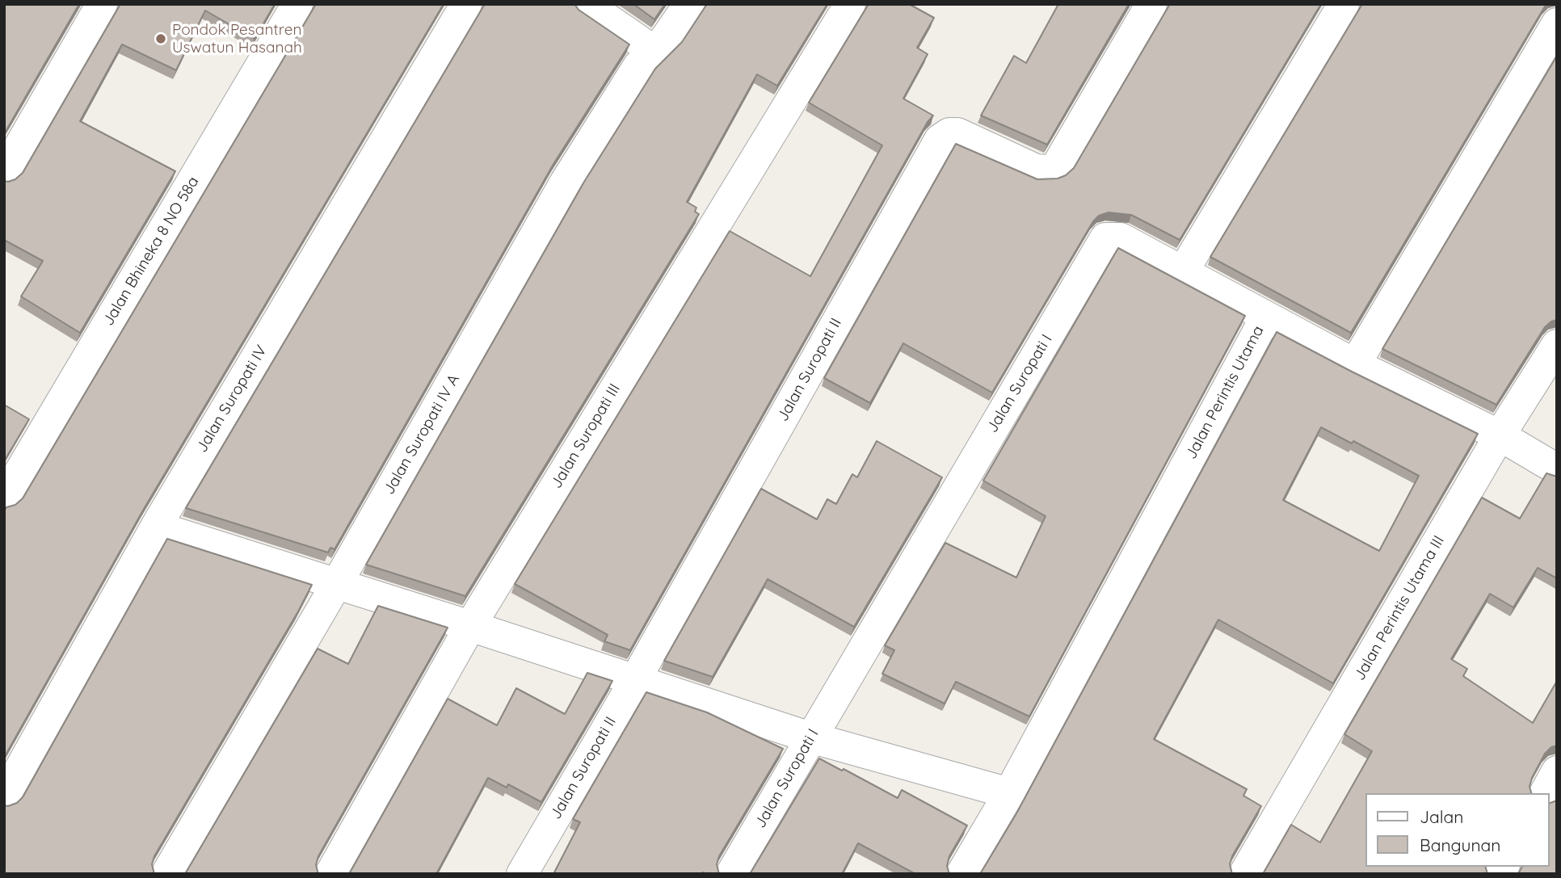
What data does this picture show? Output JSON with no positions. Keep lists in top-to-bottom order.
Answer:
{
  "streets": {
    "street": [
      "Jalan Bhineka 8 NO 58a",
      "Jalan Suropati II",
      "Jalan Suropati I",
      "Jalan Perintis Utama",
      "Jalan Suropati IV",
      "Jalan Suropati IV A",
      "Jalan Suropati III",
      "Jalan Perintis Utama III"
    ]
  },
  "crossings": [
    ["Jalan Perintis Utama", "Jalan Perintis Utama III"]
  ],
  "places": ["Pondok Pesantren Uswatun Hasanah"],
  "legend": ["Jalan", "Bangunan"]
}
